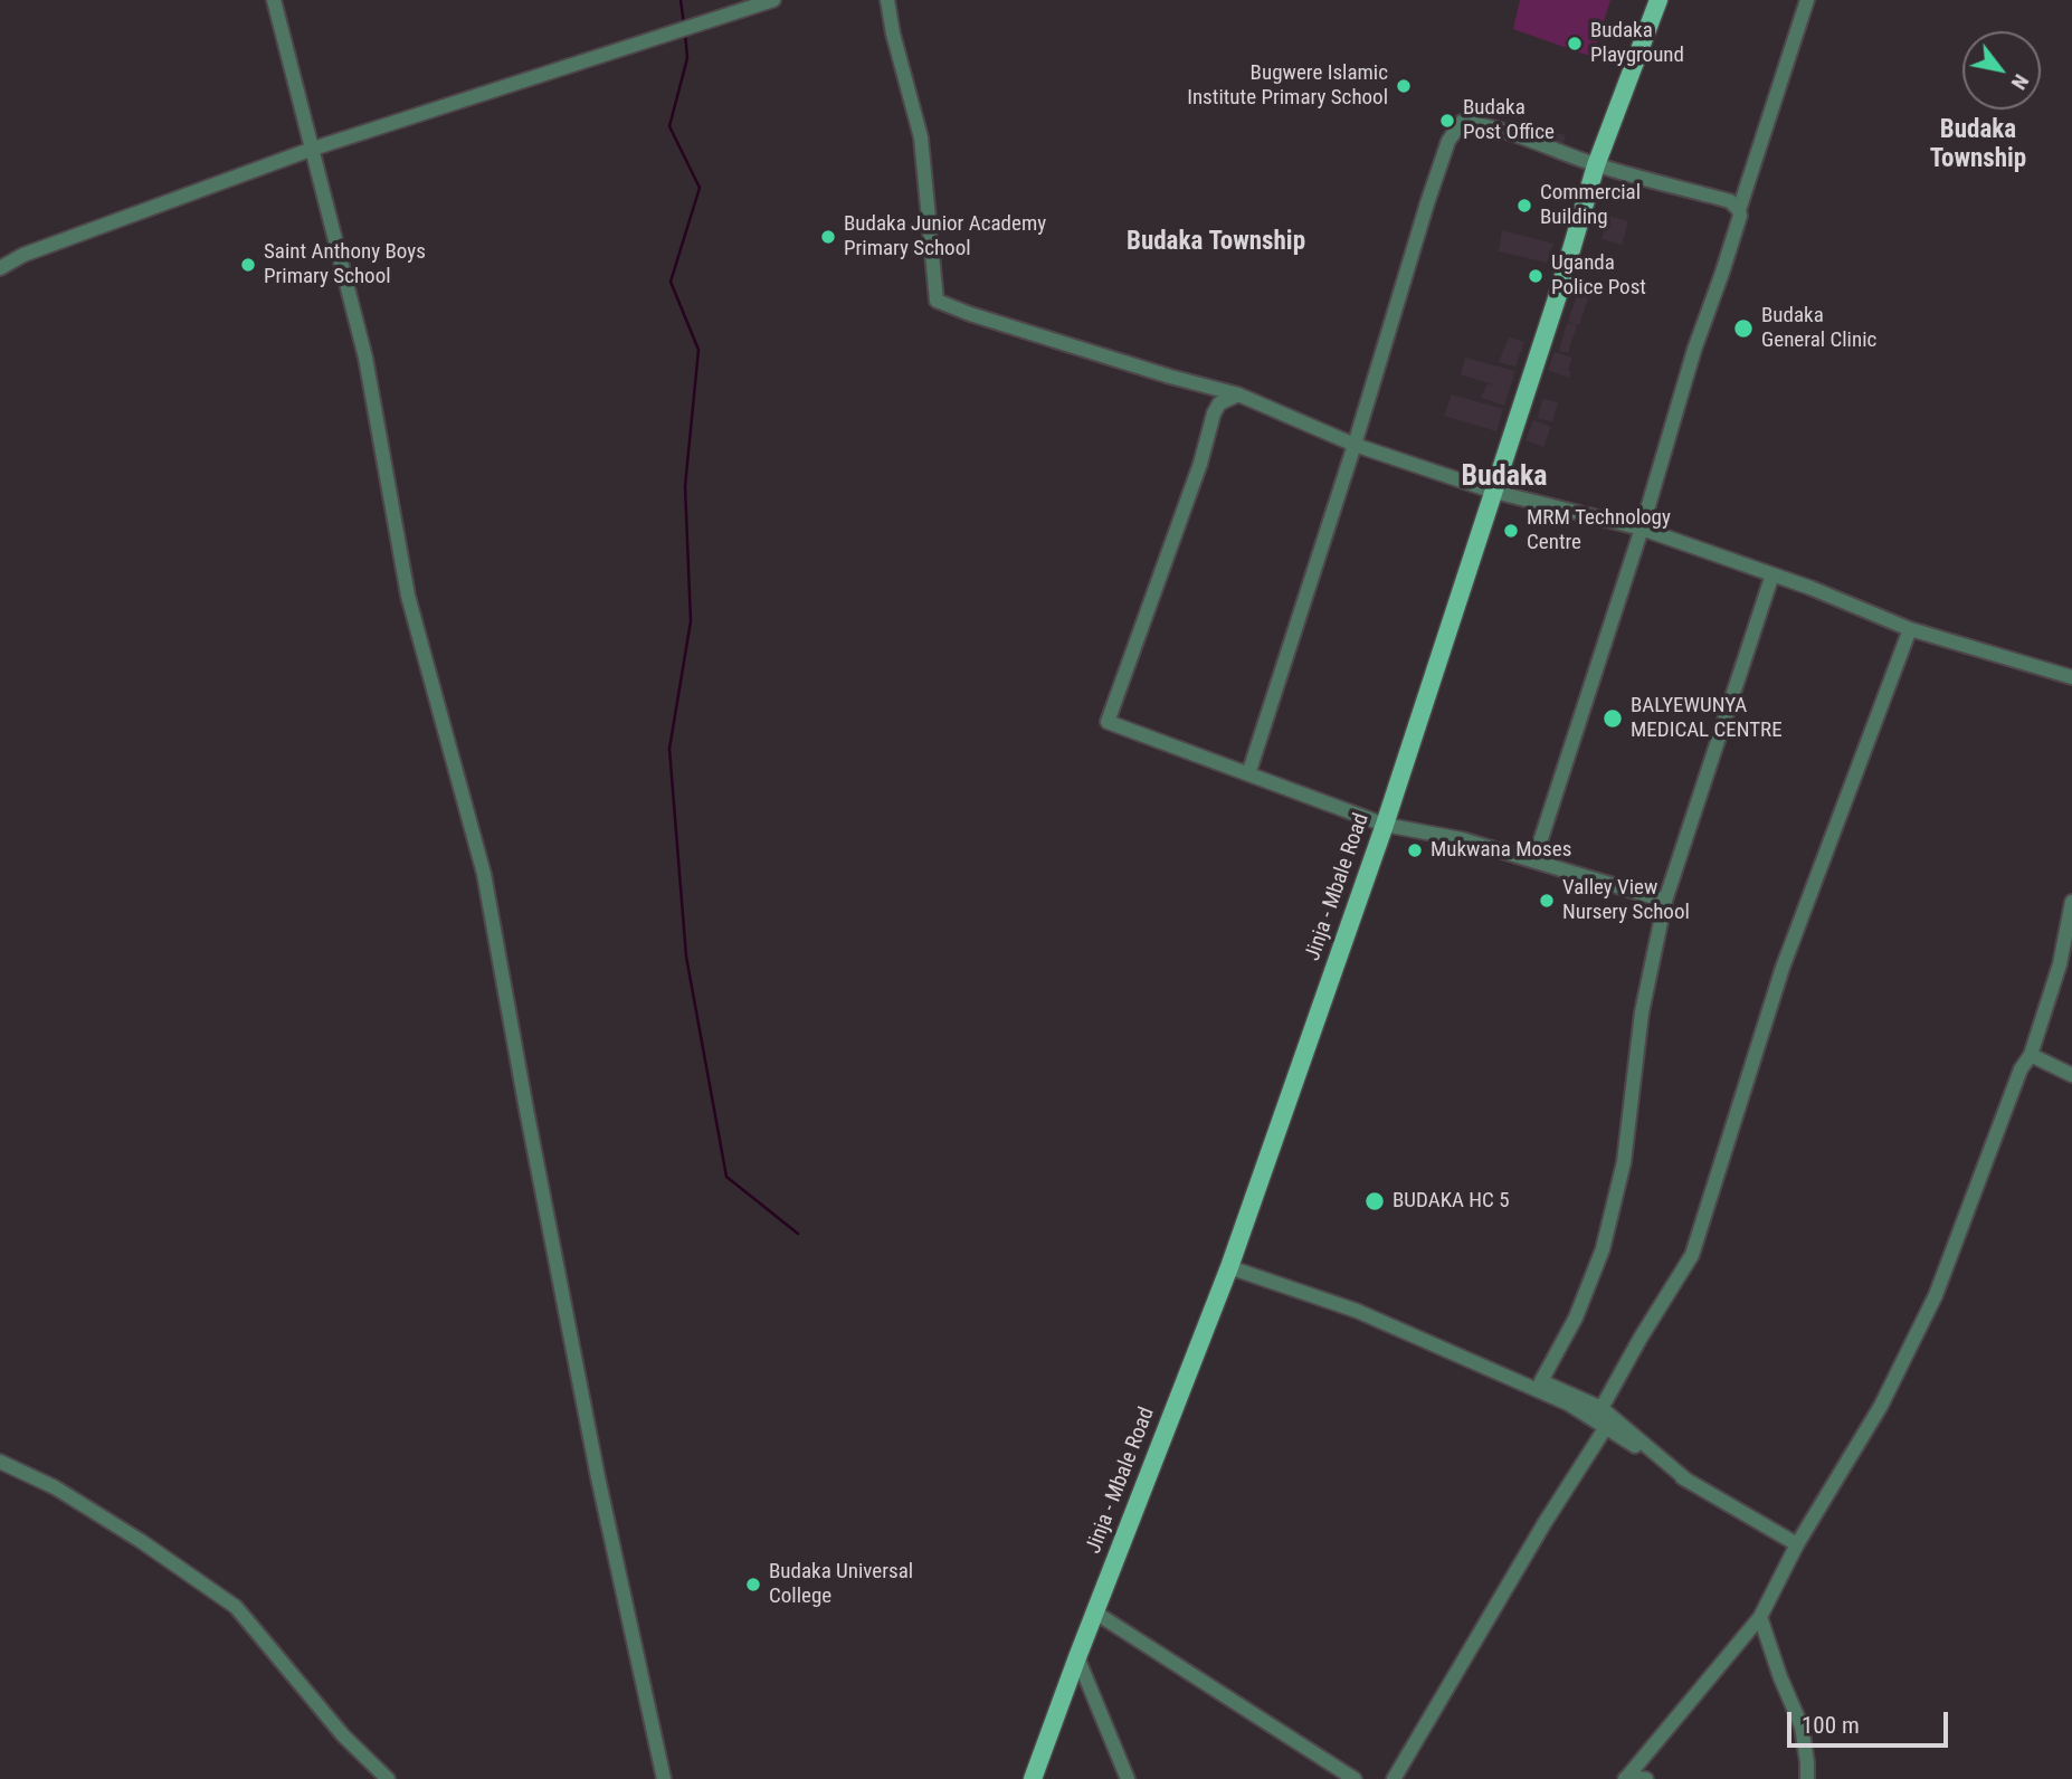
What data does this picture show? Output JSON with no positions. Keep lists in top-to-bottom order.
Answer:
{
  "streets": {
    "main road": ["Jinja - Mbale Road"]
  },
  "districts": ["Budaka Township", "Budaka Township", "Budaka"],
  "places": [
    "Budaka Playground",
    "Bugwere Islamic Institute Primary School",
    "Budaka Post Office",
    "Commercial Building",
    "Budaka Junior Academy Primary School",
    "Saint Anthony Boys Primary School",
    "Uganda Police Post",
    "Budaka General Clinic",
    "MRM Technology Centre",
    "BALYEWUNYA MEDICAL CENTRE",
    "Mukwana Moses",
    "Valley View Nursery School",
    "BUDAKA HC 5",
    "Budaka Universal College"
  ],
  "scale_bar": "100 m",
  "north": "bottom right"
}
